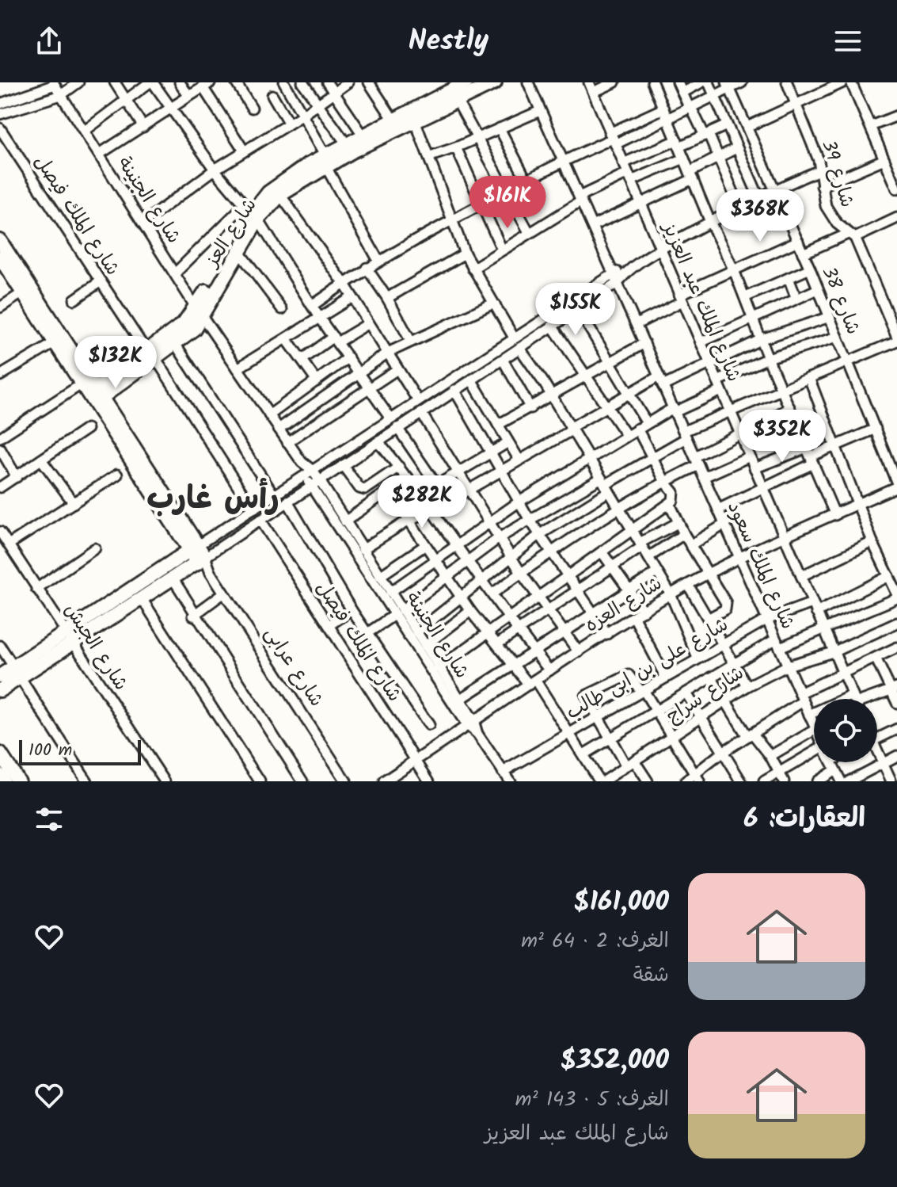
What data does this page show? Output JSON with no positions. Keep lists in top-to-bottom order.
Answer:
{
  "streets": {
    "main road": ["شارع العز", "شارع عرابى"],
    "street": [
      "شارع 39",
      "شارع الجنينة",
      "شارع الملك فيصل",
      "شارع 38",
      "شارع الملك عبد العزيز",
      "شارع الملك سعود",
      "شارع العزه",
      "شارع الجيش",
      "شارع على بن ابى طالب",
      "شارع سراج"
    ]
  },
  "crossings": [
    ["شارع الجنينة", "شارع العز"],
    ["شارع الجنينة", "شارع العزه"],
    ["شارع الجنينة", "شارع على بن ابى طالب"],
    ["شارع الملك فيصل", "شارع العز"],
    ["شارع الملك فيصل", "شارع العزه"],
    ["شارع العز", "شارع عرابى"],
    ["شارع 38", "شارع العزه"],
    ["شارع الملك عبد العزيز", "شارع العزه"],
    ["شارع الملك عبد العزيز", "شارع على بن ابى طالب"],
    ["شارع الملك عبد العزيز", "شارع سراج"],
    ["شارع الملك سعود", "شارع العزه"],
    ["شارع الملك سعود", "شارع على بن ابى طالب"],
    ["شارع الملك سعود", "شارع سراج"]
  ],
  "districts": ["رأس غارب"],
  "scale_bar": "100 m",
  "page": {
    "header": "Nestly",
    "price": [
      "$161K",
      "$368K",
      "$155K",
      "$132K",
      "$352K",
      "$282K"
    ],
    "scale": "100 m",
    "heading": "العقارات: 6",
    "list": [
      {
        "name": "$161,000",
        "note": "الغرف: 2 · 64 m² · شقة"
      },
      {
        "name": "$352,000",
        "note": "الغرف: 5 · 143 m² · شارع الملك عبد العزيز"
      }
    ]
  }
}
